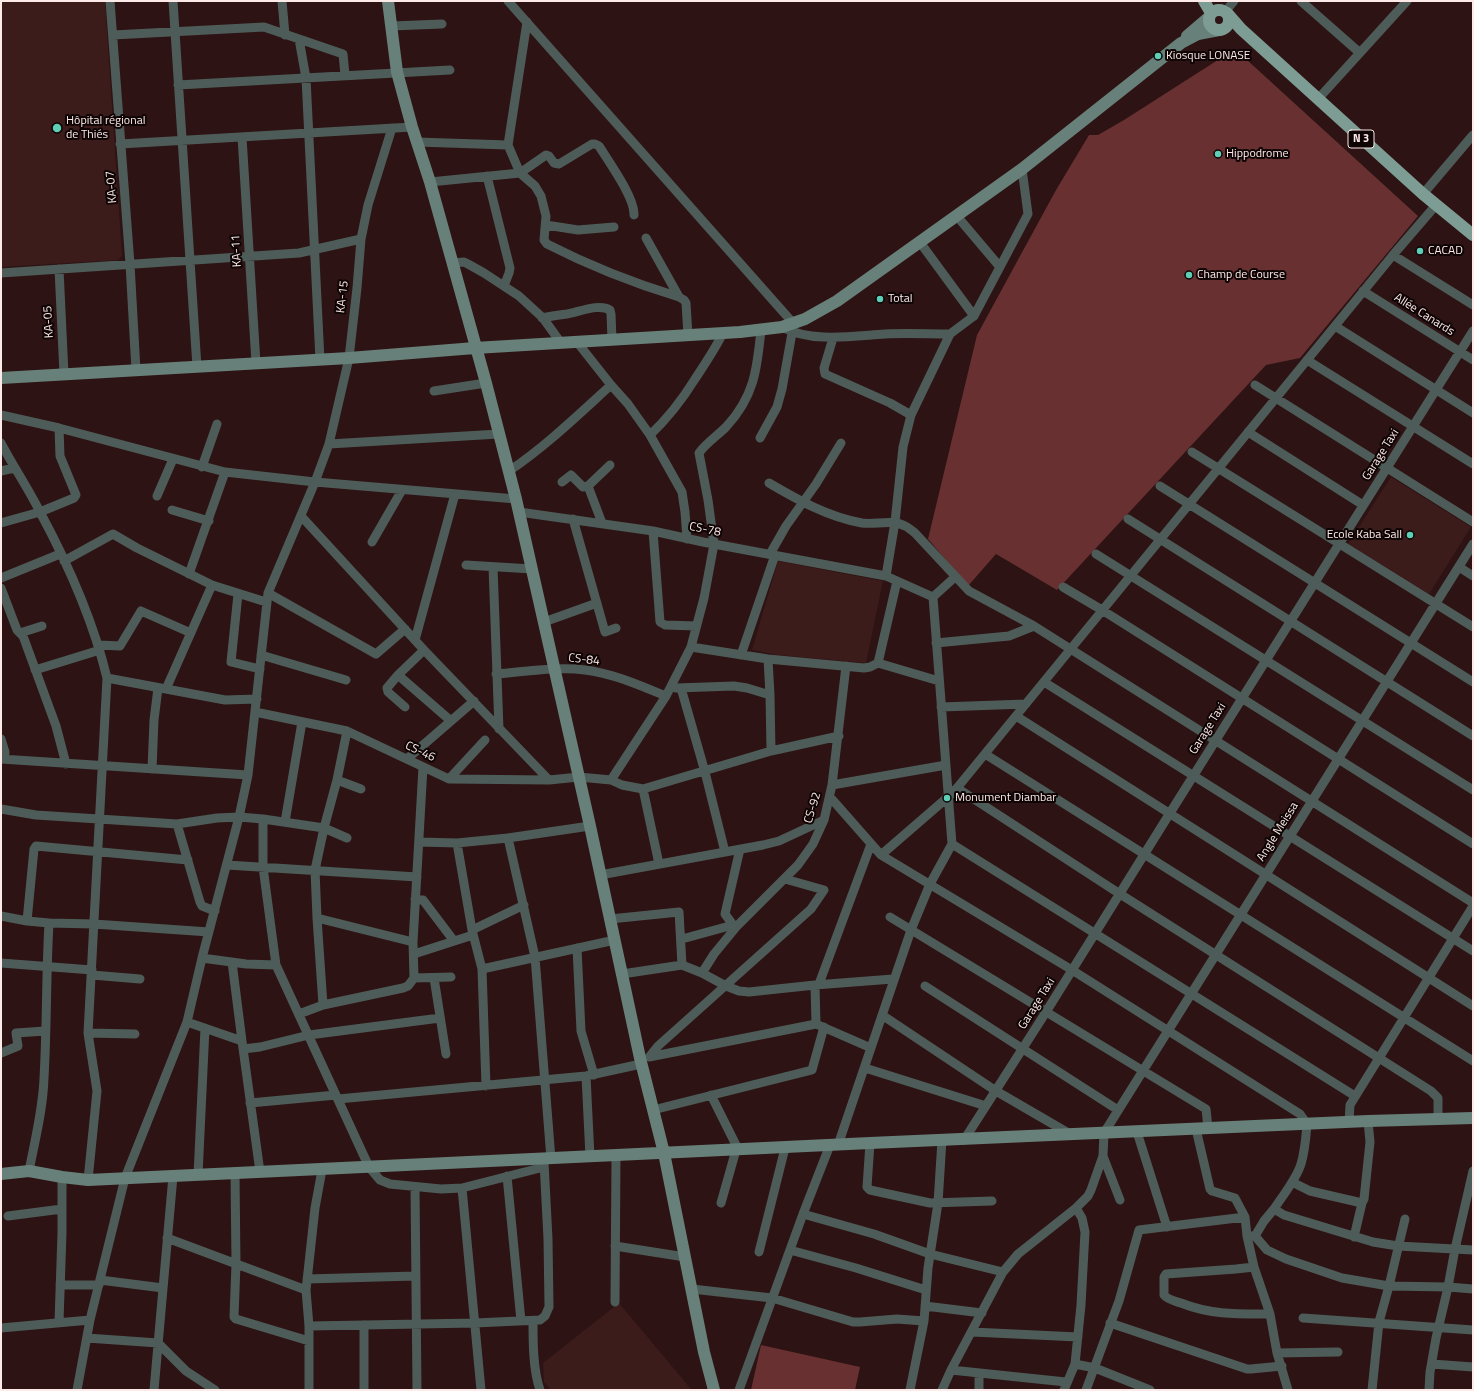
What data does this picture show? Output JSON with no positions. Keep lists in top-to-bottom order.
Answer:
{
  "streets": {
    "main road": ["N 3"],
    "street": [
      "KA-07",
      "KA-11",
      "KA-15",
      "Allée Canards",
      "KA-05",
      "Garage Taxi",
      "CS-78",
      "CS-84",
      "CS-46",
      "CS-92",
      "Angle Meissa"
    ]
  },
  "crossings": [
    ["KA-15", "CS-46"],
    ["Allée Canards", "Garage Taxi"]
  ],
  "places": [
    "Kiosque LONASE",
    "Hôpital régional de Thiés",
    "Hippodrome",
    "CACAD",
    "Champ de Course",
    "Total",
    "Ecole Kaba Sall",
    "Monument Diambar"
  ]
}
